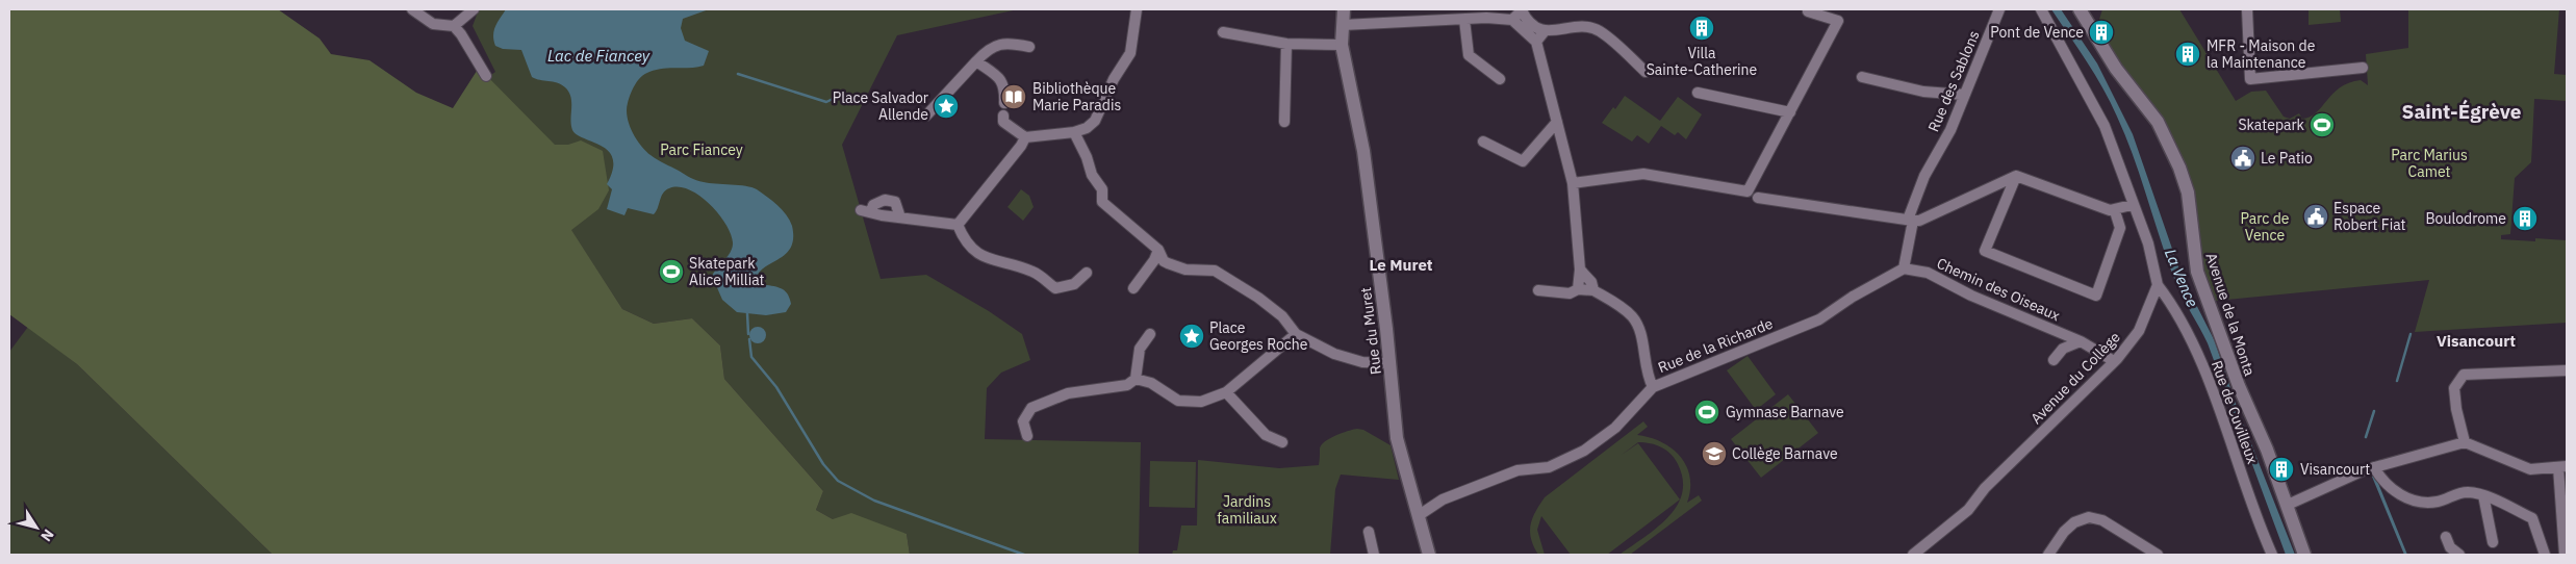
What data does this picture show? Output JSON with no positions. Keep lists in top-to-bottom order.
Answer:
{
  "streets": {
    "street": [
      "Rue des Sablons",
      "Chemin des Oiseaux",
      "Avenue de la Monta",
      "Rue du Muret",
      "Rue de la Richarde",
      "Avenue du Collège",
      "Rue de Cuvilleux"
    ]
  },
  "crossings": [
    ["Chemin des Oiseaux", "Rue de la Richarde"],
    ["Chemin des Oiseaux", "Avenue du Collège"],
    ["Rue du Muret", "Rue de la Richarde"],
    ["Avenue du Collège", "Rue de Cuvilleux"]
  ],
  "districts": ["Saint-Égrève", "Le Muret", "Visancourt"],
  "water": ["Lac de Fiancey", "La Vence"],
  "parks": [
    "Parc Fiancey",
    "Parc Marius Camet",
    "Parc de Vence",
    "Jardins familiaux"
  ],
  "places": {
    "building": [
      "Villa Sainte-Catherine",
      "Pont de Vence",
      "MFR - Maison de la Maintenance",
      "Boulodrome",
      "Visancourt"
    ],
    "library": ["Bibliothèque Marie Paradis"],
    "place": ["Place Salvador Allende", "Place Georges Roche"],
    "sports": ["Skatepark", "Skatepark Alice Milliat", "Gymnase Barnave"],
    "public building": ["Le Patio", "Espace Robert Fiat"],
    "school or university": ["Collège Barnave"]
  },
  "north": "bottom right"
}
